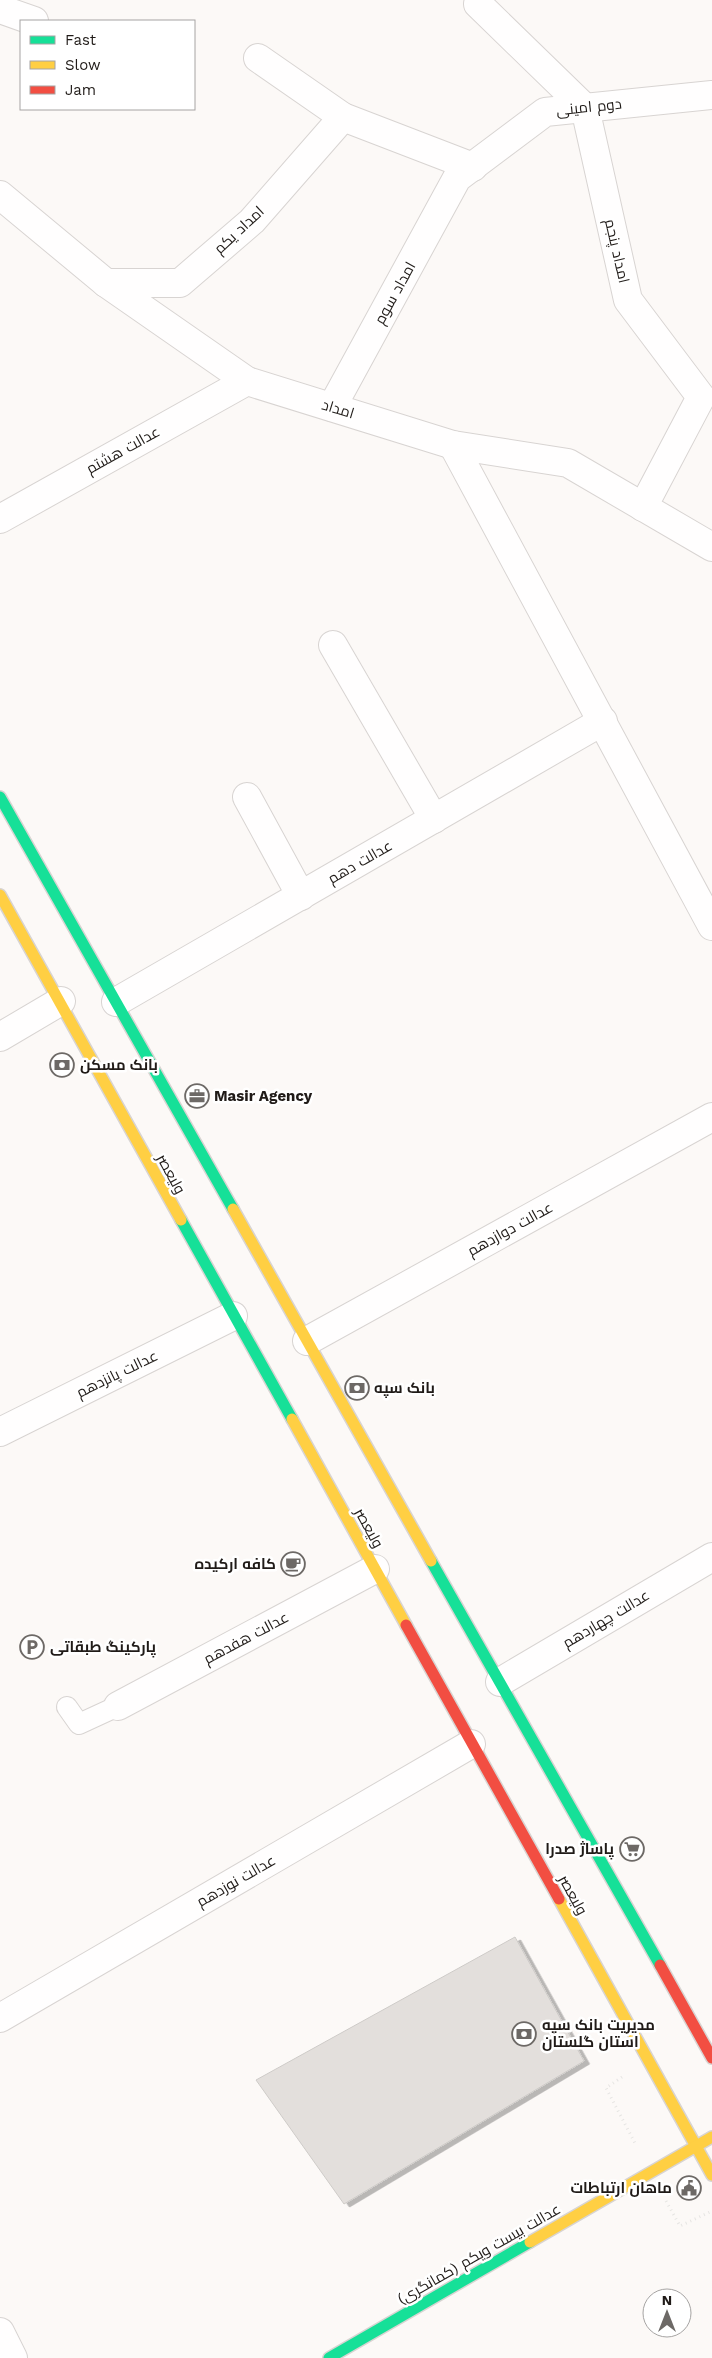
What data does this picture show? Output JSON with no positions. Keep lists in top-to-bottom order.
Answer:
{
  "streets": {
    "main road": ["ولیعصر", "عدالت بیست ویکم (کمانگری)"],
    "street": [
      "دوم امینی",
      "امداد یکم",
      "امداد پنجم",
      "امداد سوم",
      "امداد",
      "عدالت هشتم",
      "عدالت دهم",
      "عدالت دوازدهم",
      "عدالت پانزدهم",
      "عدالت چهاردهم",
      "عدالت هفدهم",
      "عدالت نوزدهم"
    ]
  },
  "crossings": [
    ["دوم امینی", "امداد پنجم"],
    ["دوم امینی", "امداد سوم"],
    ["امداد یکم", "امداد"],
    ["امداد پنجم", "امداد"],
    ["امداد سوم", "امداد"],
    ["امداد", "عدالت هشتم"],
    ["ولیعصر", "عدالت پانزدهم"],
    ["ولیعصر", "عدالت هفدهم"],
    ["ولیعصر", "عدالت نوزدهم"],
    ["ولیعصر", "عدالت بیست ویکم (کمانگری)"]
  ],
  "places": {
    "bank": ["بانک مسکن", "بانک سپه", "مدیریت بانک سپه استان گلستان"],
    "office": ["Masir Agency"],
    "cafe": ["کافه ارکیده"],
    "parking": ["پارکینگ طبقاتی"],
    "supermarket": ["پاساژ صدرا"],
    "public building": ["ماهان ارتباطات"]
  },
  "legend": ["Fast", "Slow", "Jam"],
  "north": "top"
}
